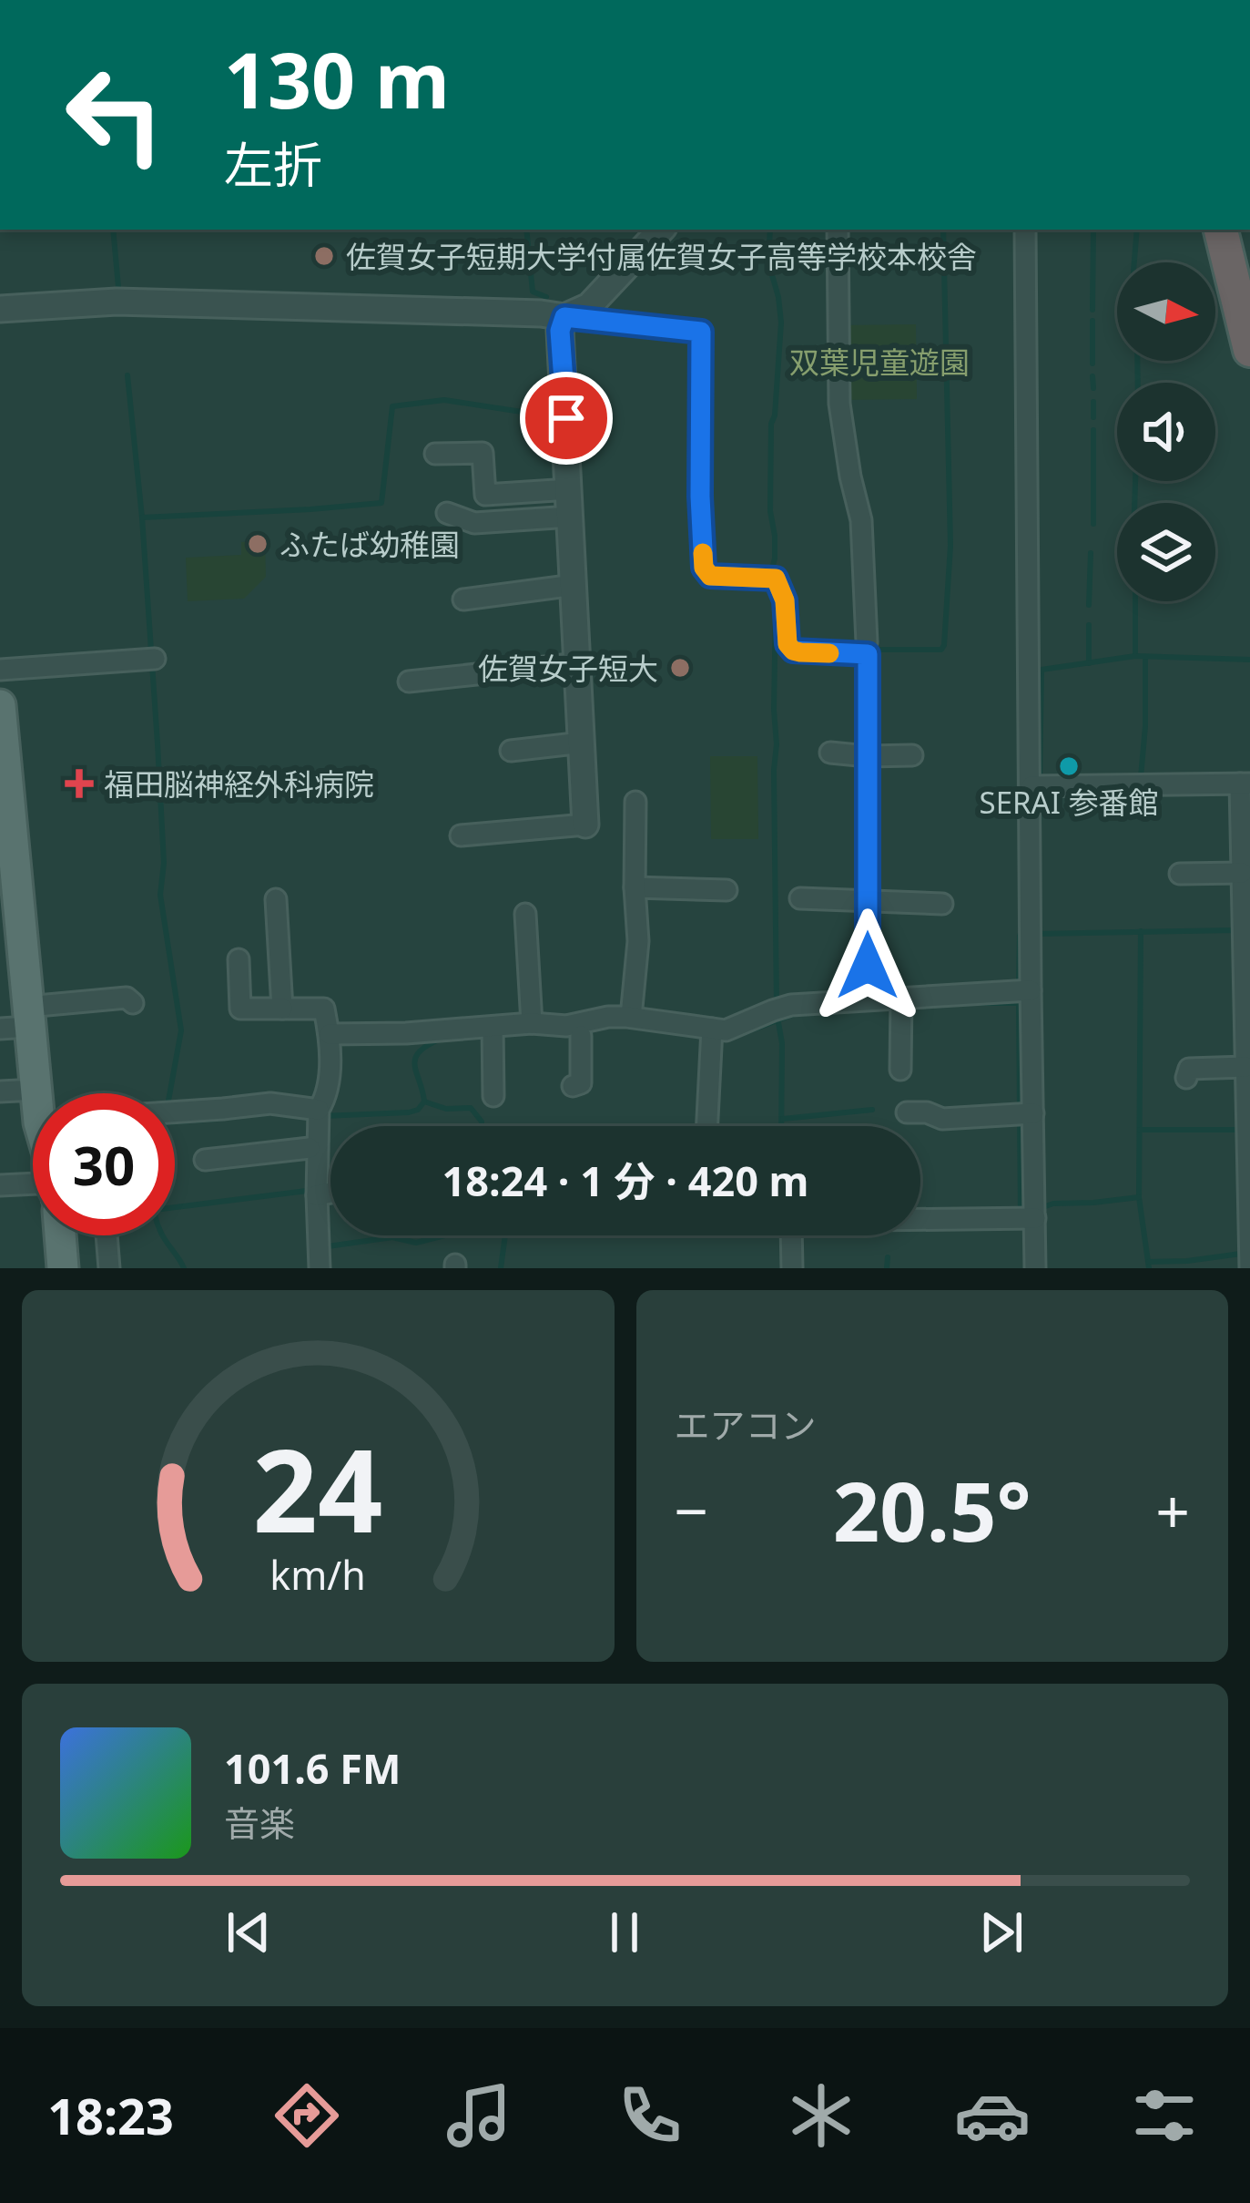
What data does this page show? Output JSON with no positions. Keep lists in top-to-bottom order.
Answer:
{
  "parks": ["双葉児童遊園"],
  "places": {
    "other": [
      "佐賀女子短期大学付属佐賀女子高等学校本校舎",
      "ふたば幼稚園",
      "佐賀女子短大",
      "SERAI 参番館"
    ],
    "health": ["福田脳神経外科病院"]
  },
  "north": "right",
  "page": {
    "turn": ["130 m", "左折"],
    "limit": "30",
    "trip": "18:24 · 1 分 · 420 m",
    "tile": "エアコン",
    "heat": ["−", "20.5°", "+"],
    "song": ["101.6 FM", "音楽"],
    "tabs": "18:23",
    "gauge": ["24", "km/h"]
  }
}
